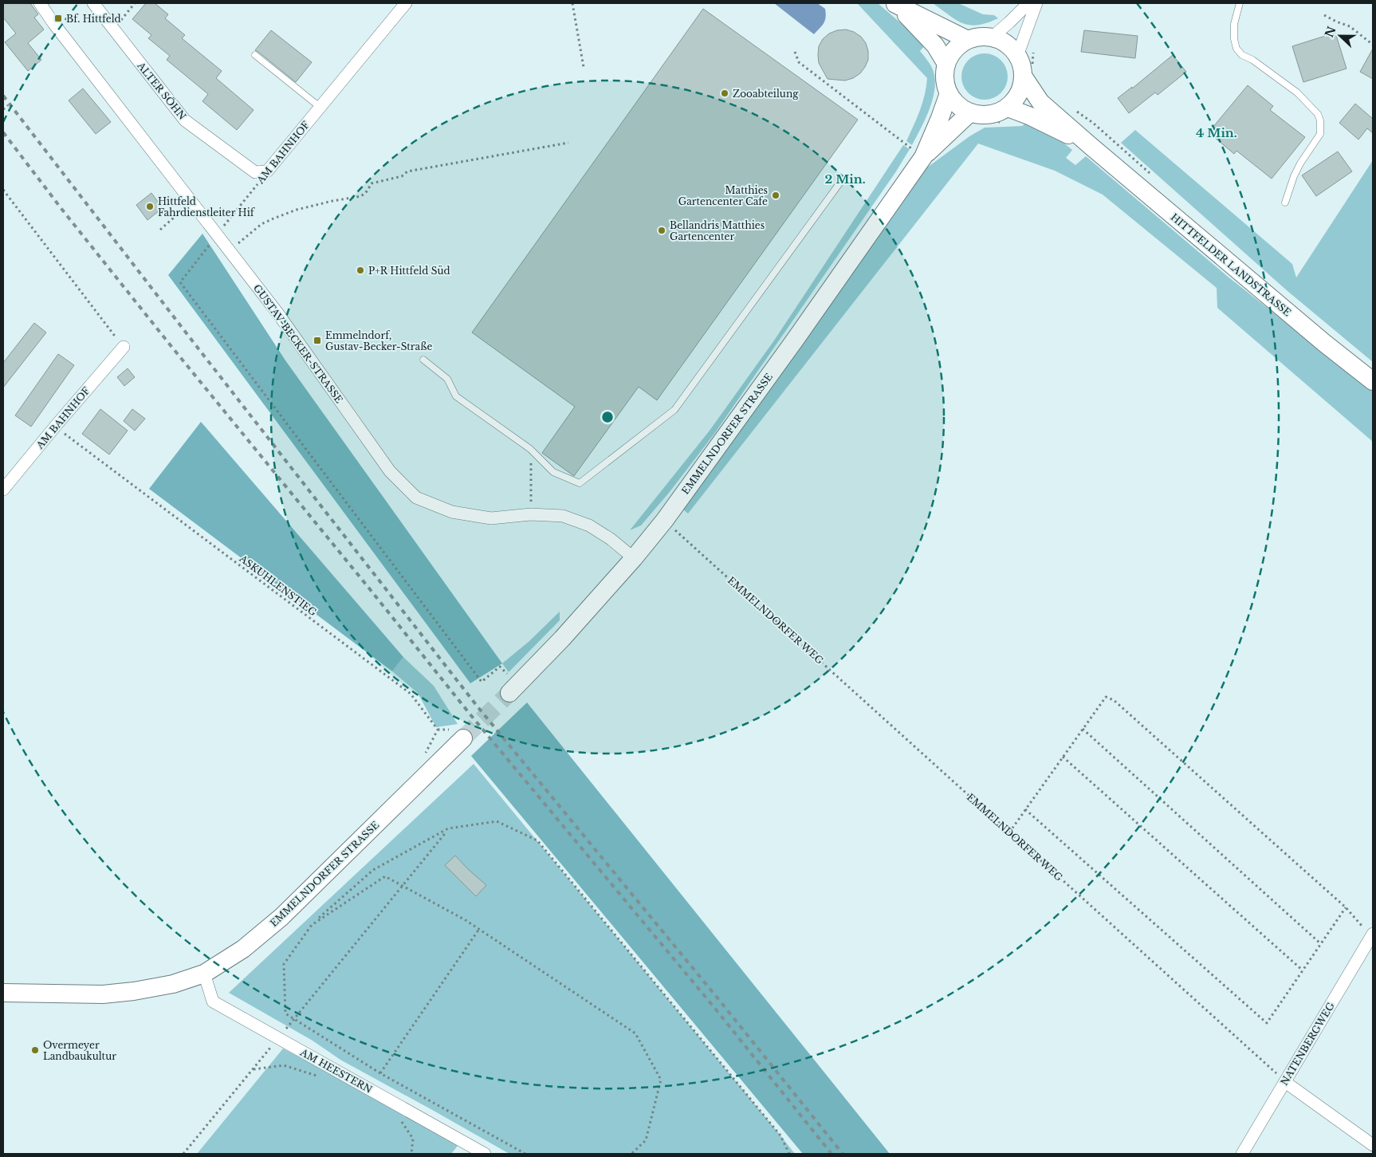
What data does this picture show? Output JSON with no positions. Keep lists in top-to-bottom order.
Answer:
{
  "streets": {
    "street": [
      "ALTER SÖHN",
      "AM BAHNHOF",
      "HITTFELDER LANDSTRASSE",
      "GUSTAV-BECKER-STRASSE",
      "EMMELNDORFER STRASSE",
      "NATENBERGWEG",
      "AM HEESTERN"
    ],
    "path": ["ASKUHLENSTIEG", "EMMELNDORFER WEG"]
  },
  "crossings": [
    ["ALTER SÖHN", "AM BAHNHOF"],
    ["AM BAHNHOF", "GUSTAV-BECKER-STRASSE"],
    ["AM BAHNHOF", "EMMELNDORFER STRASSE"],
    ["AM BAHNHOF", "ASKUHLENSTIEG"],
    ["HITTFELDER LANDSTRASSE", "EMMELNDORFER STRASSE"],
    ["GUSTAV-BECKER-STRASSE", "EMMELNDORFER STRASSE"],
    ["EMMELNDORFER STRASSE", "EMMELNDORFER WEG"],
    ["EMMELNDORFER STRASSE", "AM HEESTERN"],
    ["EMMELNDORFER WEG", "NATENBERGWEG"]
  ],
  "places": {
    "transit": ["Bf. Hittfeld", "Emmelndorf, Gustav-Becker-Straße"],
    "other": [
      "Zooabteilung",
      "Matthies Gartencenter Cafe",
      "Hittfeld Fahrdienstleiter Hif",
      "Bellandris Matthies Gartencenter",
      "P+R Hittfeld Süd",
      "Overmeyer Landbaukultur"
    ]
  },
  "north": "left",
  "rings": ["4 Min.", "2 Min."]
}
